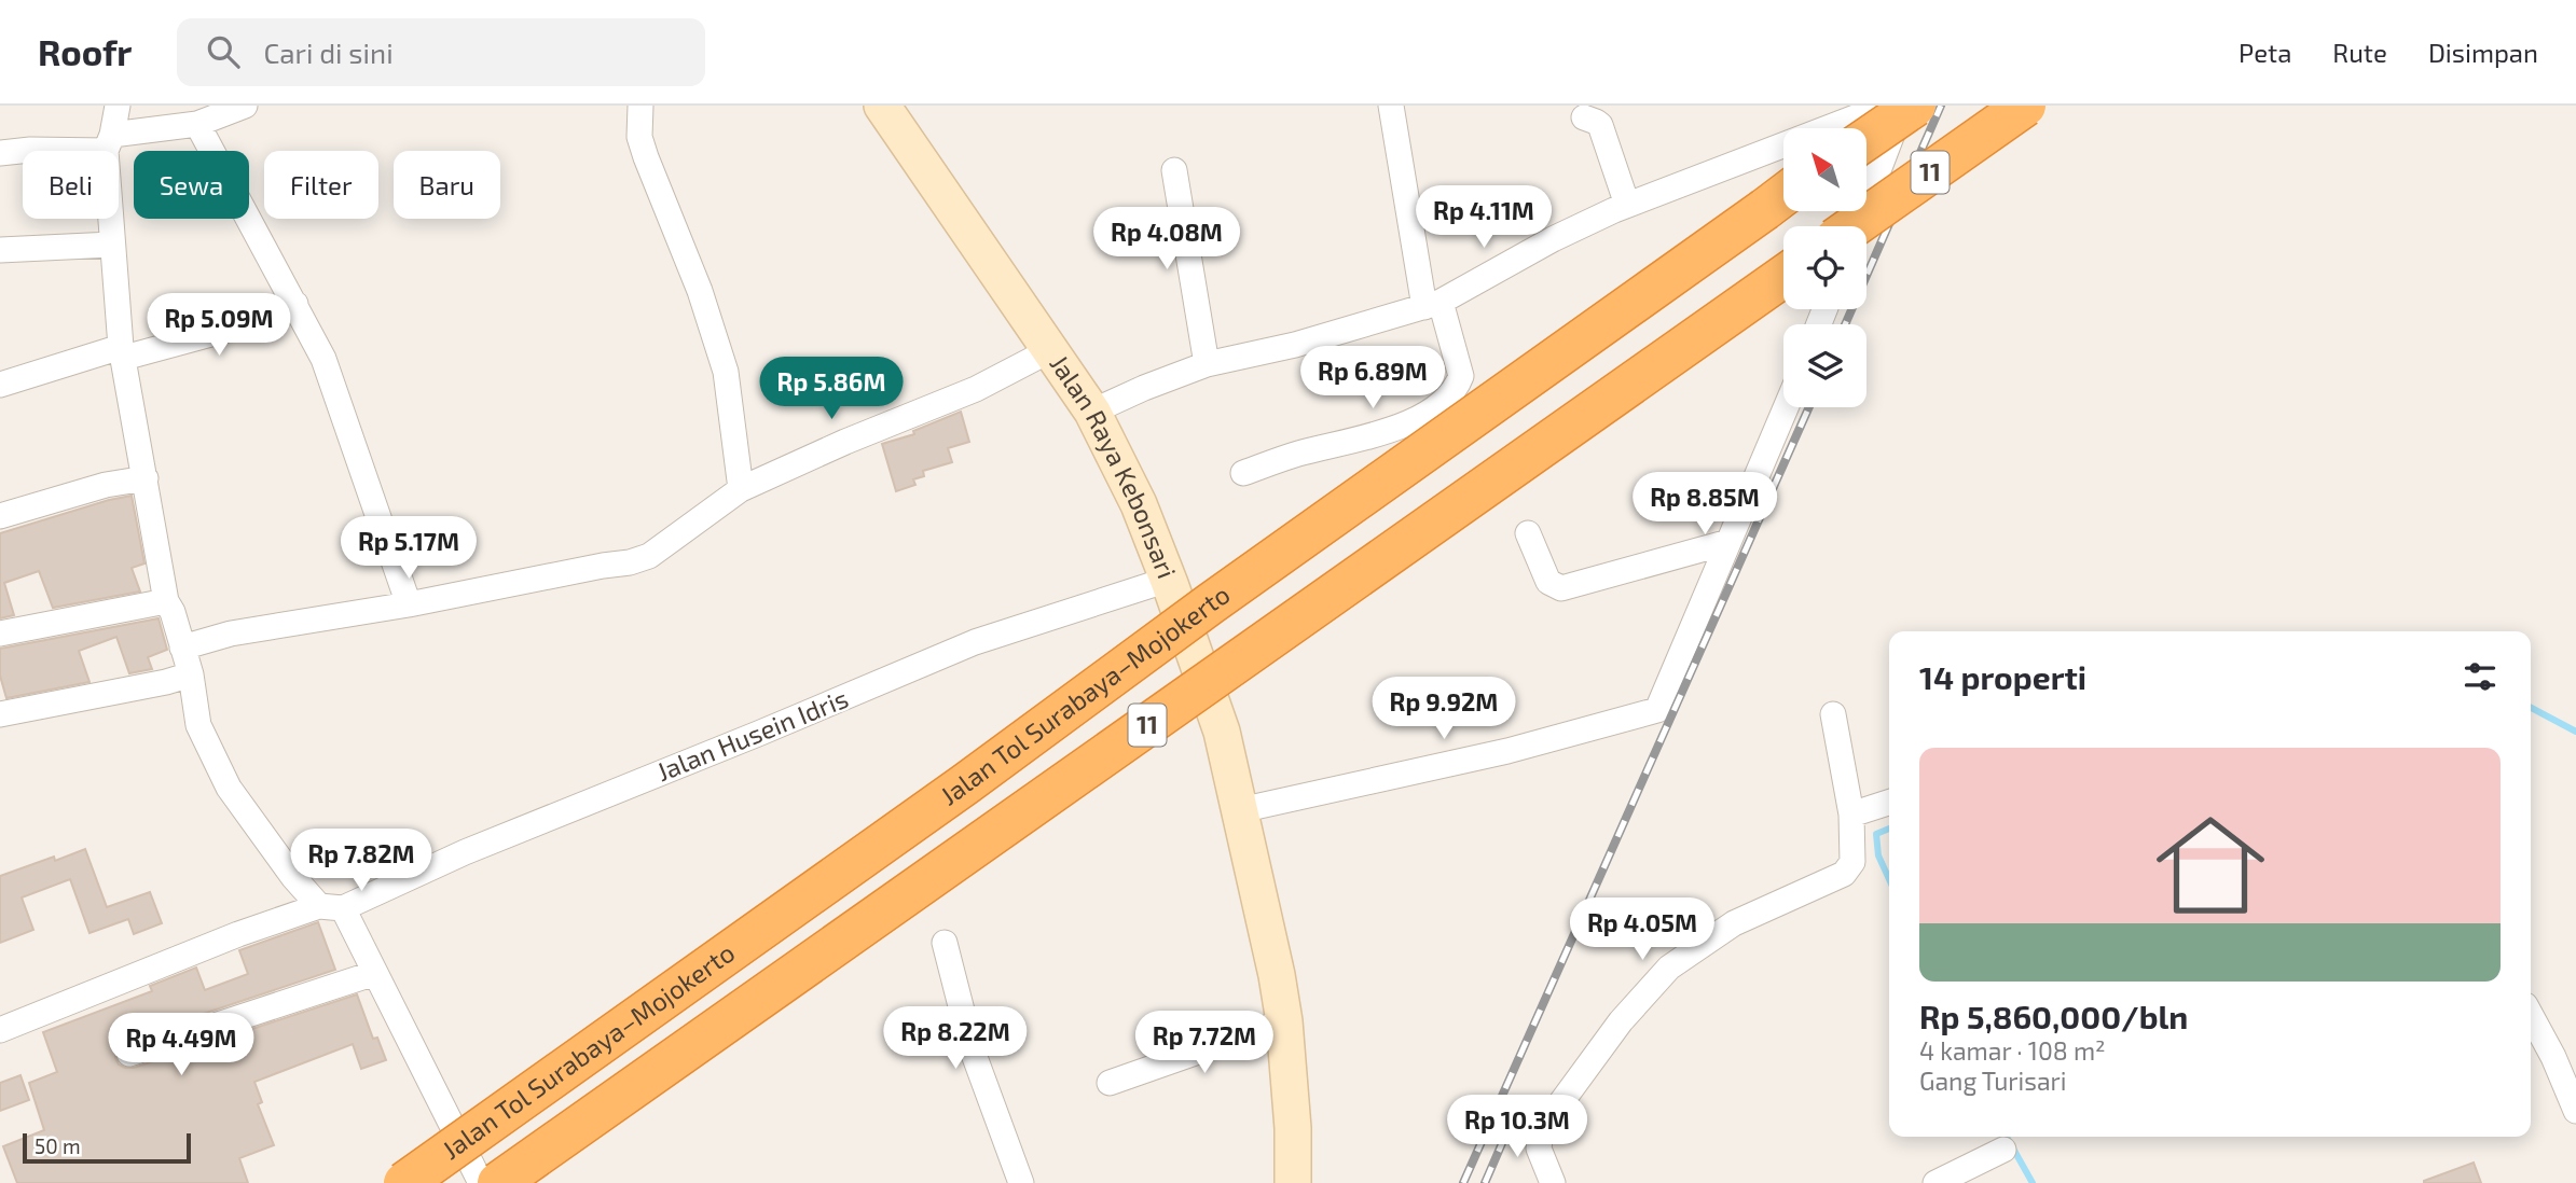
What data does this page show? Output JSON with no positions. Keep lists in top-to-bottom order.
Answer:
{
  "streets": {
    "highway": ["11", "Jalan Tol Surabaya–Mojokerto"],
    "main road": ["Jalan Raya Kebonsari"],
    "street": ["Jalan Husein Idris"]
  },
  "crossings": [
    ["Jalan Raya Kebonsari", "Jalan Husein Idris"]
  ],
  "scale_bar": "50 m",
  "north": "top left",
  "page": {
    "header": "Roofr",
    "search": "Cari di sini",
    "nav": ["Peta", "Rute", "Disimpan"],
    "chip": [
      "Beli",
      "Sewa",
      "Filter",
      "Baru"
    ],
    "price": [
      "Rp 4.11M",
      "Rp 4.08M",
      "Rp 5.09M",
      "Rp 6.89M",
      "Rp 5.86M",
      "Rp 8.85M",
      "Rp 5.17M",
      "Rp 9.92M",
      "Rp 7.82M",
      "Rp 4.05M",
      "Rp 8.22M",
      "Rp 7.72M",
      "Rp 4.49M",
      "Rp 10.3M"
    ],
    "heading": "14 properti",
    "list": [
      {
        "name": "Rp 5,860,000/bln",
        "note": "4 kamar · 108 m² · Gang Turisari"
      }
    ],
    "scale": "50 m"
  }
}
